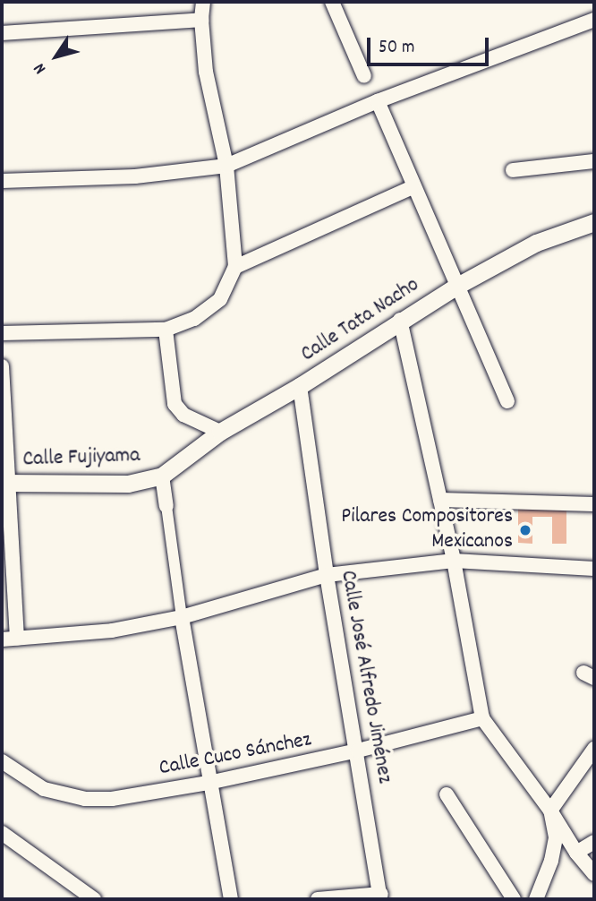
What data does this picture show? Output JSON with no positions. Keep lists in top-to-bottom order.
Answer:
{
  "streets": {
    "street": [
      "Calle Tata Nacho",
      "Calle Fujiyama",
      "Calle José Alfredo Jiménez",
      "Calle Cuco Sánchez"
    ]
  },
  "crossings": [
    ["Calle Tata Nacho", "Calle Fujiyama"],
    ["Calle Tata Nacho", "Calle José Alfredo Jiménez"],
    ["Calle José Alfredo Jiménez", "Calle Cuco Sánchez"]
  ],
  "places": ["Pilares Compositores Mexicanos"],
  "scale_bar": "50 m",
  "north": "bottom left"
}
